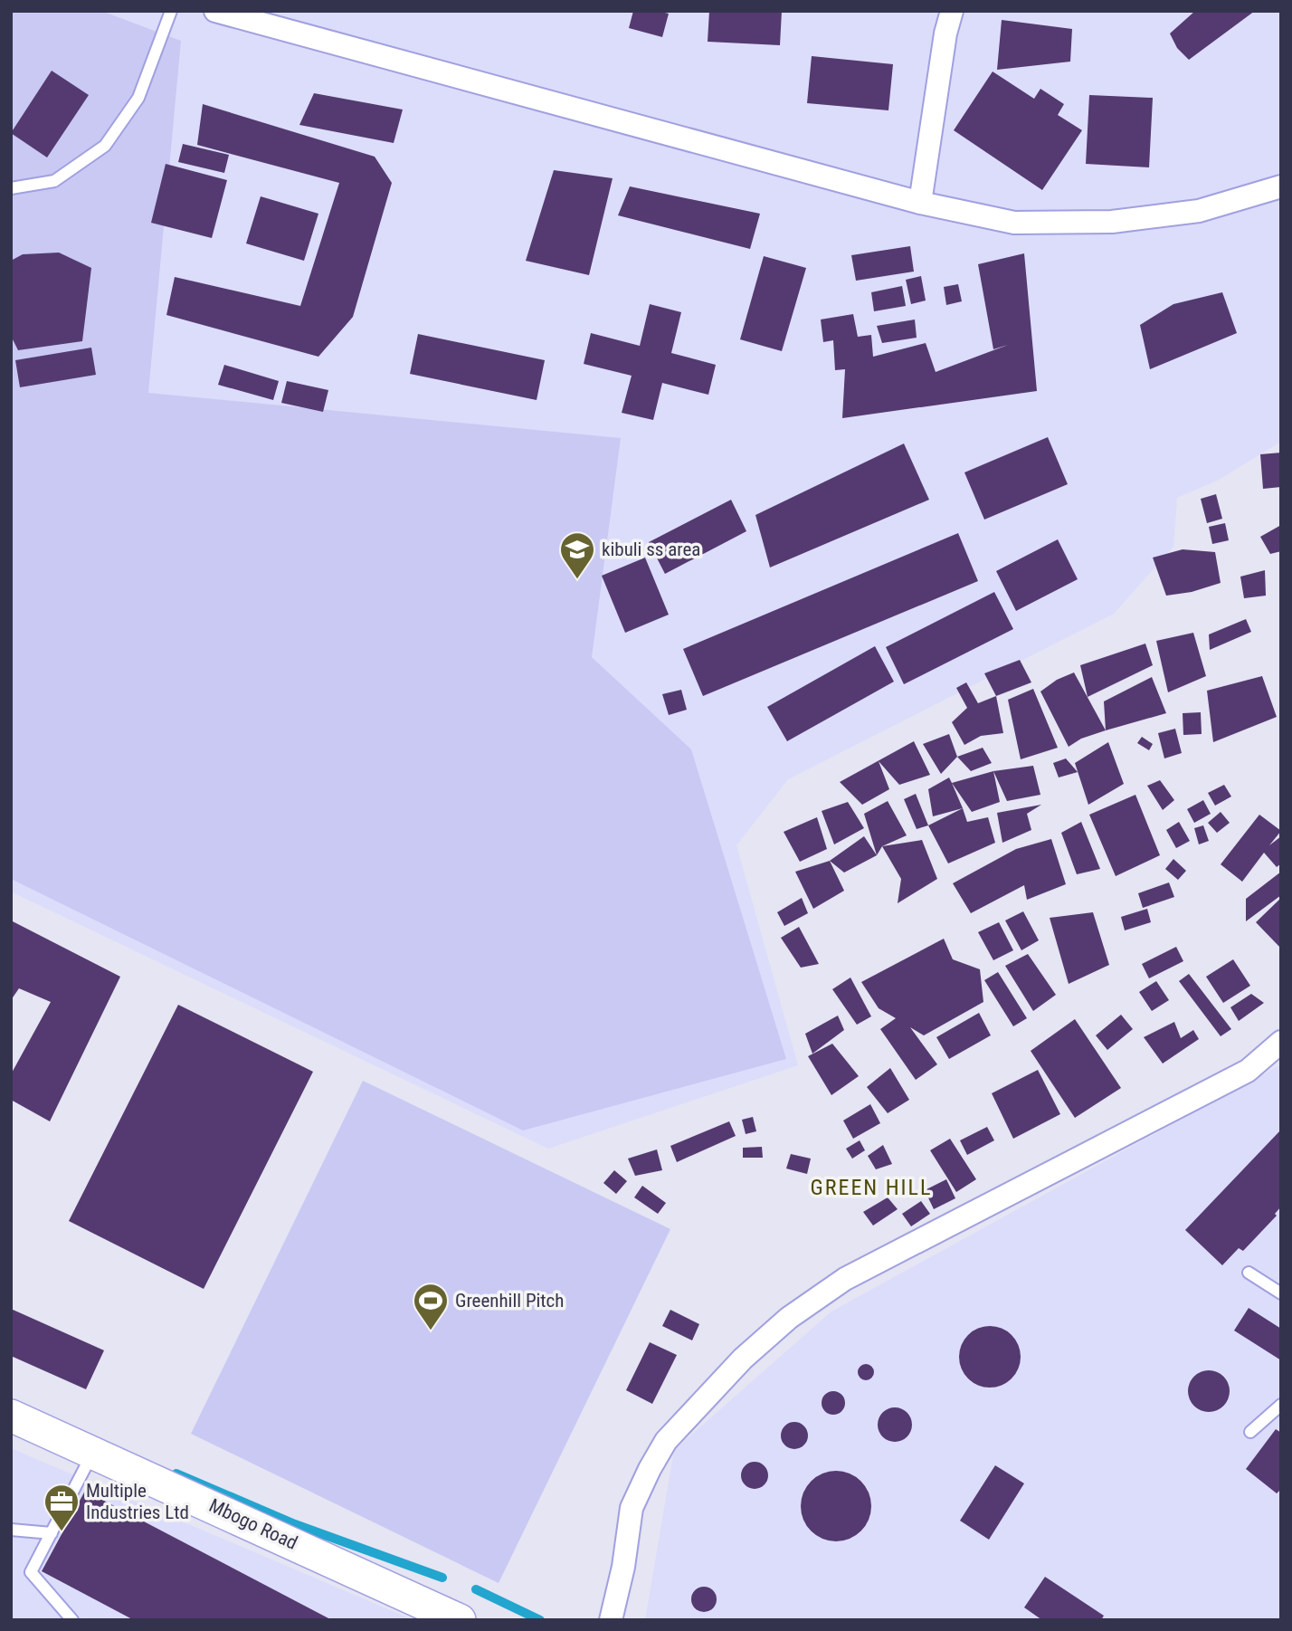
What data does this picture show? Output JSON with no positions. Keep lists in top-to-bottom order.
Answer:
{
  "streets": {
    "street": ["Mbogo Road"]
  },
  "districts": ["GREEN HILL"],
  "places": {
    "school or university": ["kibuli ss area"],
    "sports": ["Greenhill Pitch"],
    "office": ["Multiple Industries Ltd"]
  }
}
